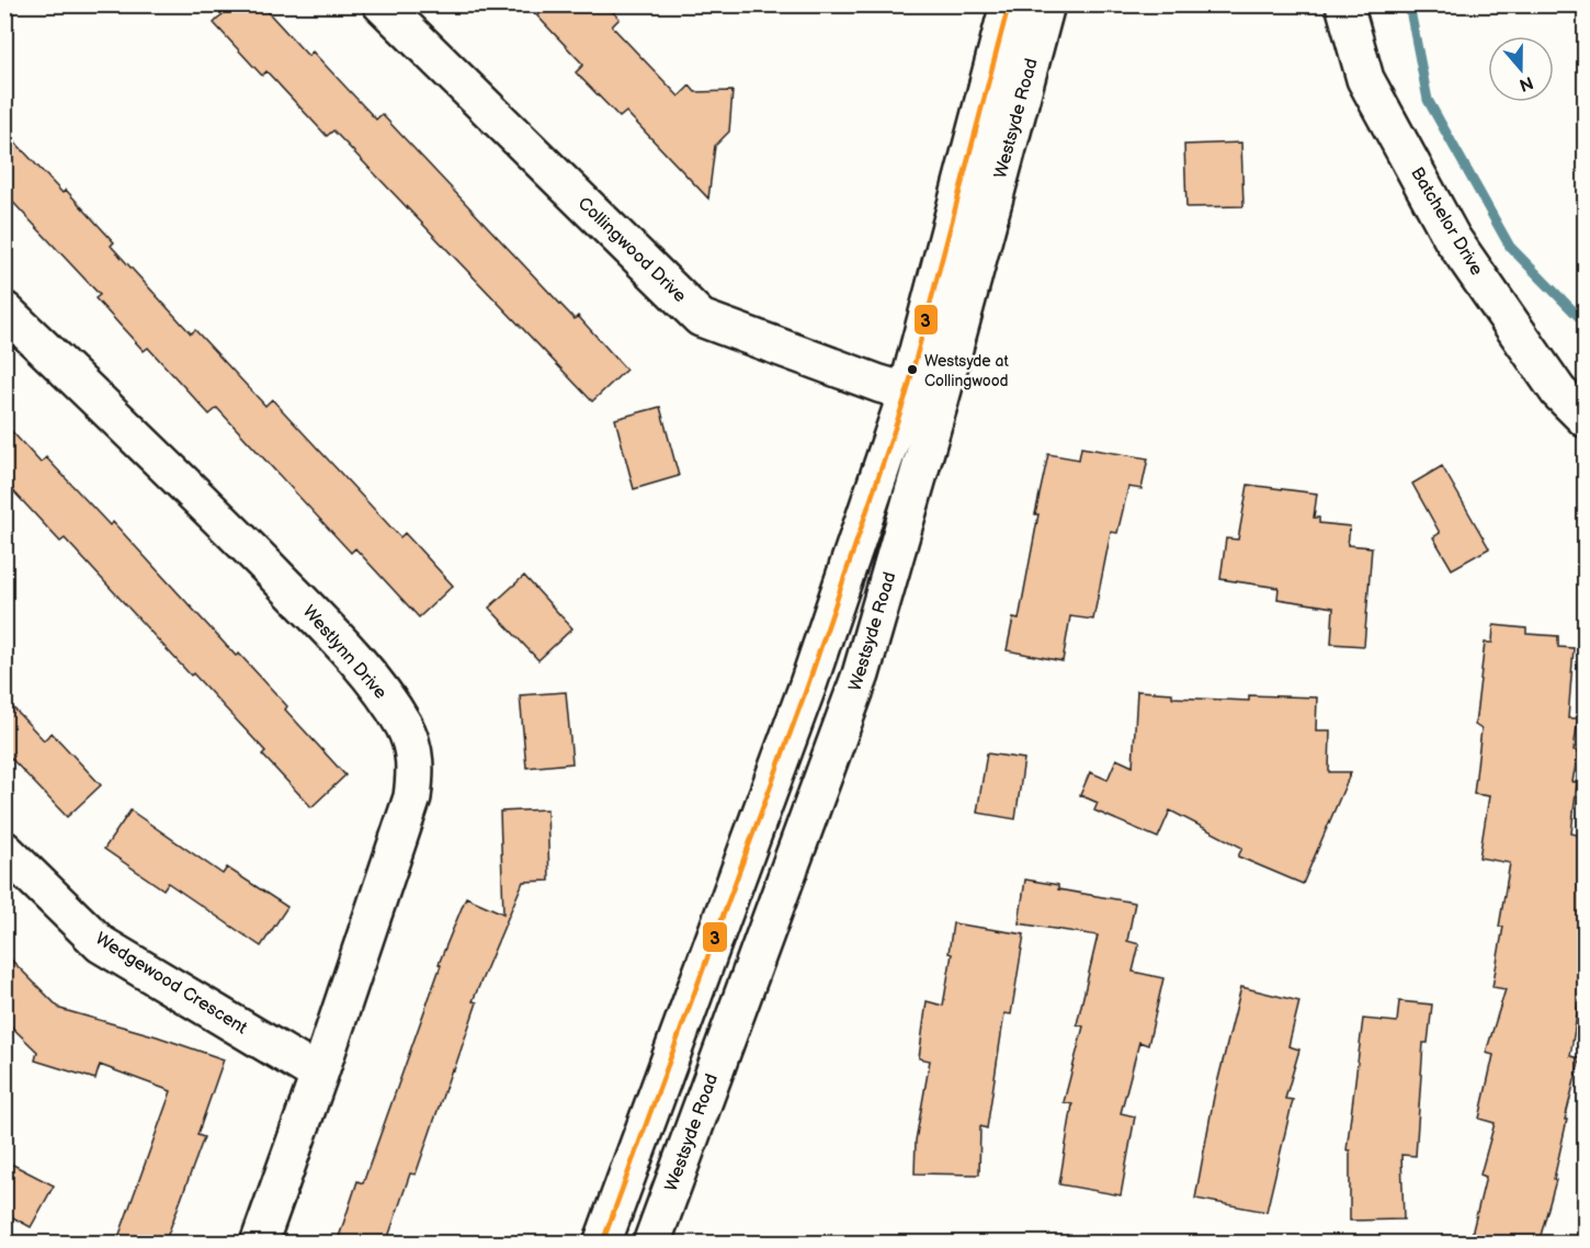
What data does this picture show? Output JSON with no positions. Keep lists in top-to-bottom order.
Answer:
{
  "streets": {
    "street": [
      "Westsyde Road",
      "Batchelor Drive",
      "Collingwood Drive",
      "Westlynn Drive",
      "Wedgewood Crescent"
    ]
  },
  "crossings": [
    ["Westsyde Road", "Collingwood Drive"],
    ["Westlynn Drive", "Wedgewood Crescent"]
  ],
  "places": ["Westsyde at Collingwood"],
  "lines": ["transit line 3"],
  "north": "bottom"
}
